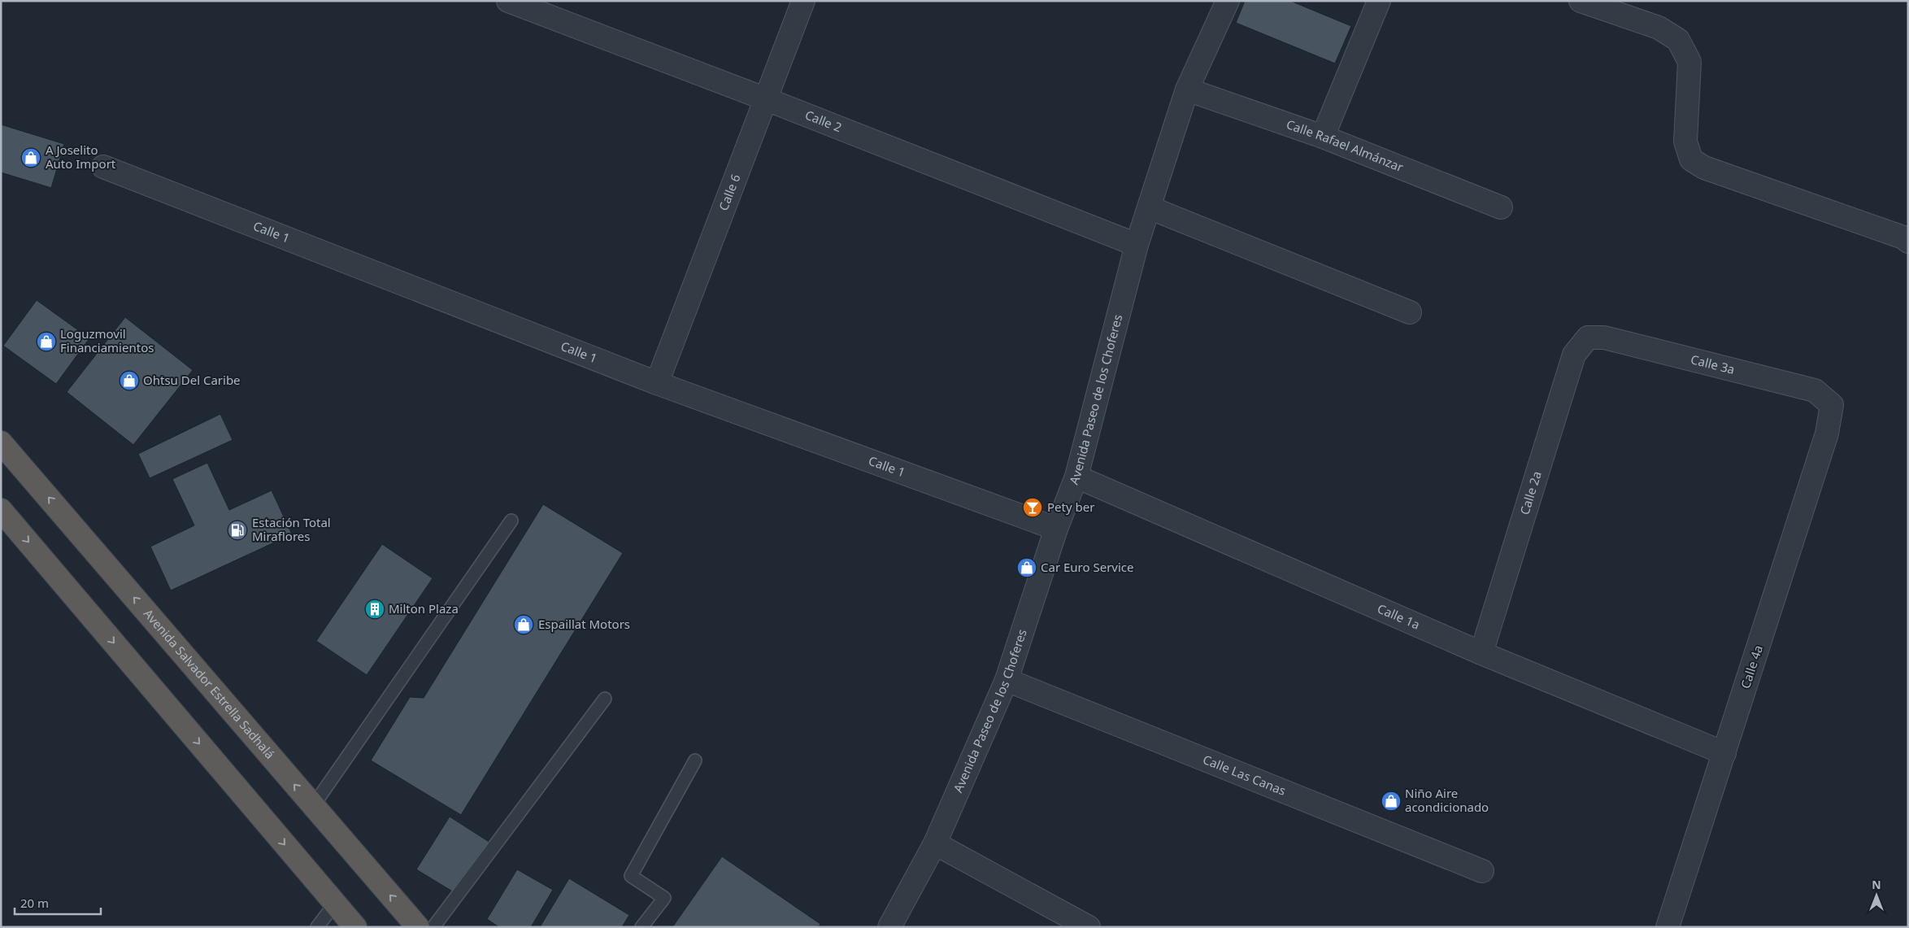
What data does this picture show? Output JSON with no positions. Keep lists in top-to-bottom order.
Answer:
{
  "streets": {
    "highway": ["Avenida Salvador Estrella Sadhalá"],
    "street": [
      "Calle 2",
      "Calle Rafael Almánzar",
      "Calle 6",
      "Calle 1",
      "Calle 3a",
      "Avenida Paseo de los Choferes",
      "Calle 2a",
      "Calle 1a",
      "Calle 4a",
      "Calle Las Canas"
    ]
  },
  "crossings": [
    ["Calle 2", "Calle 6"],
    ["Calle 2", "Avenida Paseo de los Choferes"],
    ["Calle Rafael Almánzar", "Avenida Paseo de los Choferes"],
    ["Calle 6", "Calle 1"],
    ["Calle 1", "Avenida Paseo de los Choferes"],
    ["Calle 3a", "Calle 2a"],
    ["Calle 3a", "Calle 4a"],
    ["Avenida Paseo de los Choferes", "Calle 1a"],
    ["Avenida Paseo de los Choferes", "Calle Las Canas"],
    ["Calle 2a", "Calle 1a"],
    ["Calle 1a", "Calle 4a"]
  ],
  "places": {
    "shop": [
      "A Joselito Auto Import",
      "Loguzmovil Financiamientos",
      "Ohtsu Del Caribe",
      "Car Euro Service",
      "Espaillat Motors",
      "Niño Aire acondicionado"
    ],
    "bar": ["Pety ber"],
    "fuel station": ["Estación Total Miraflores"],
    "building": ["Milton Plaza"]
  },
  "scale_bar": "20 m",
  "north": "top"
}
